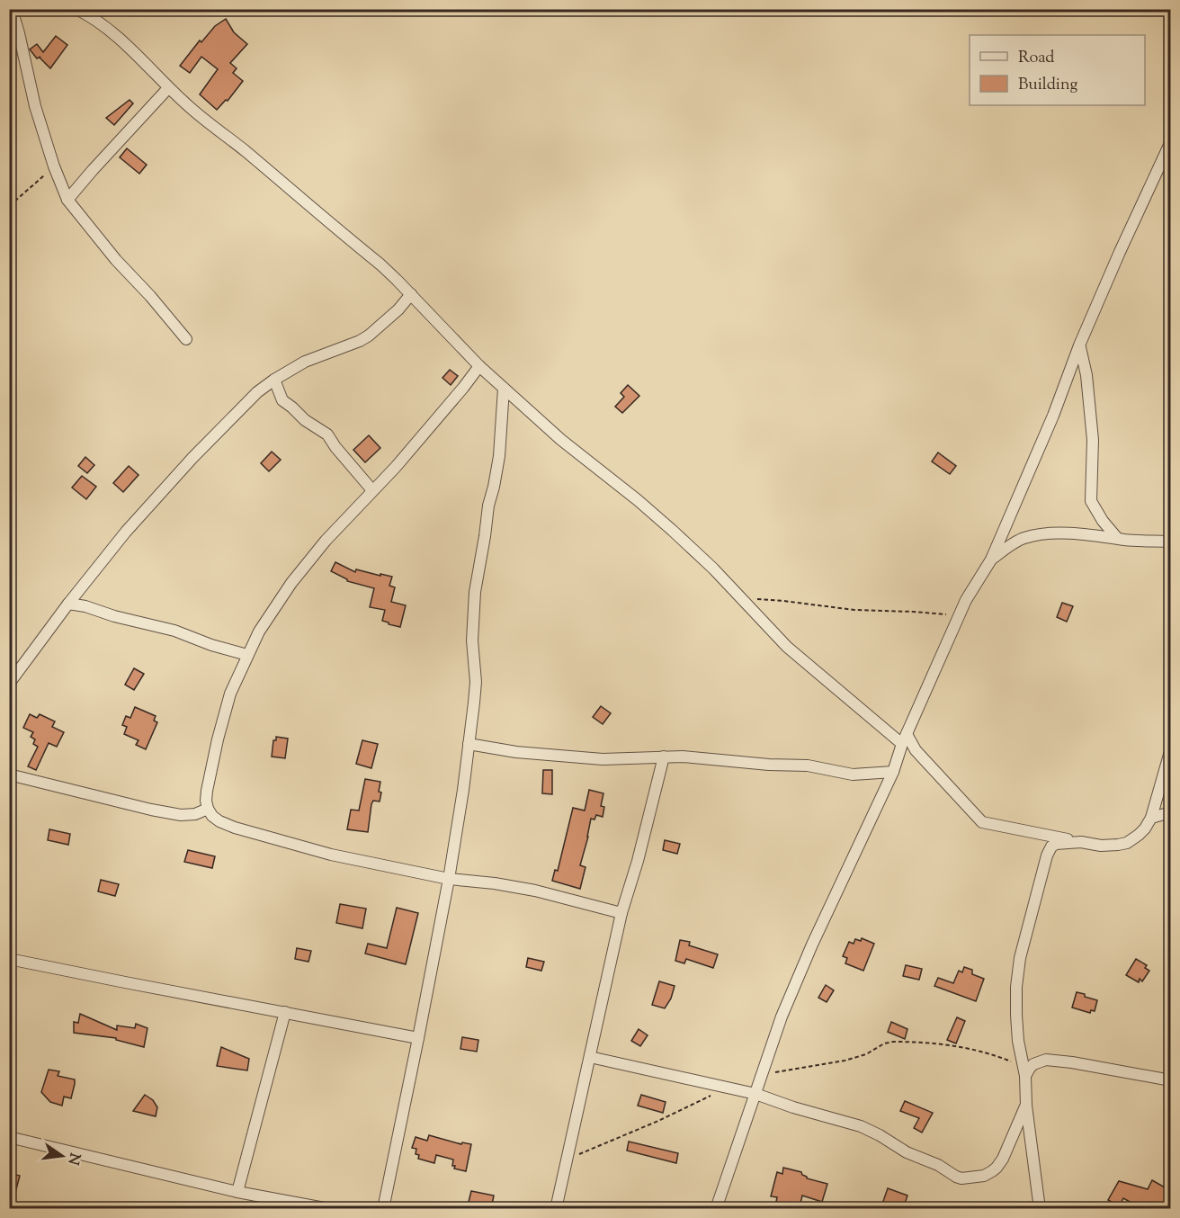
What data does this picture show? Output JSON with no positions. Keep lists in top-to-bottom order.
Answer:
{
  "legend": ["Road", "Building"],
  "north": "right"
}
